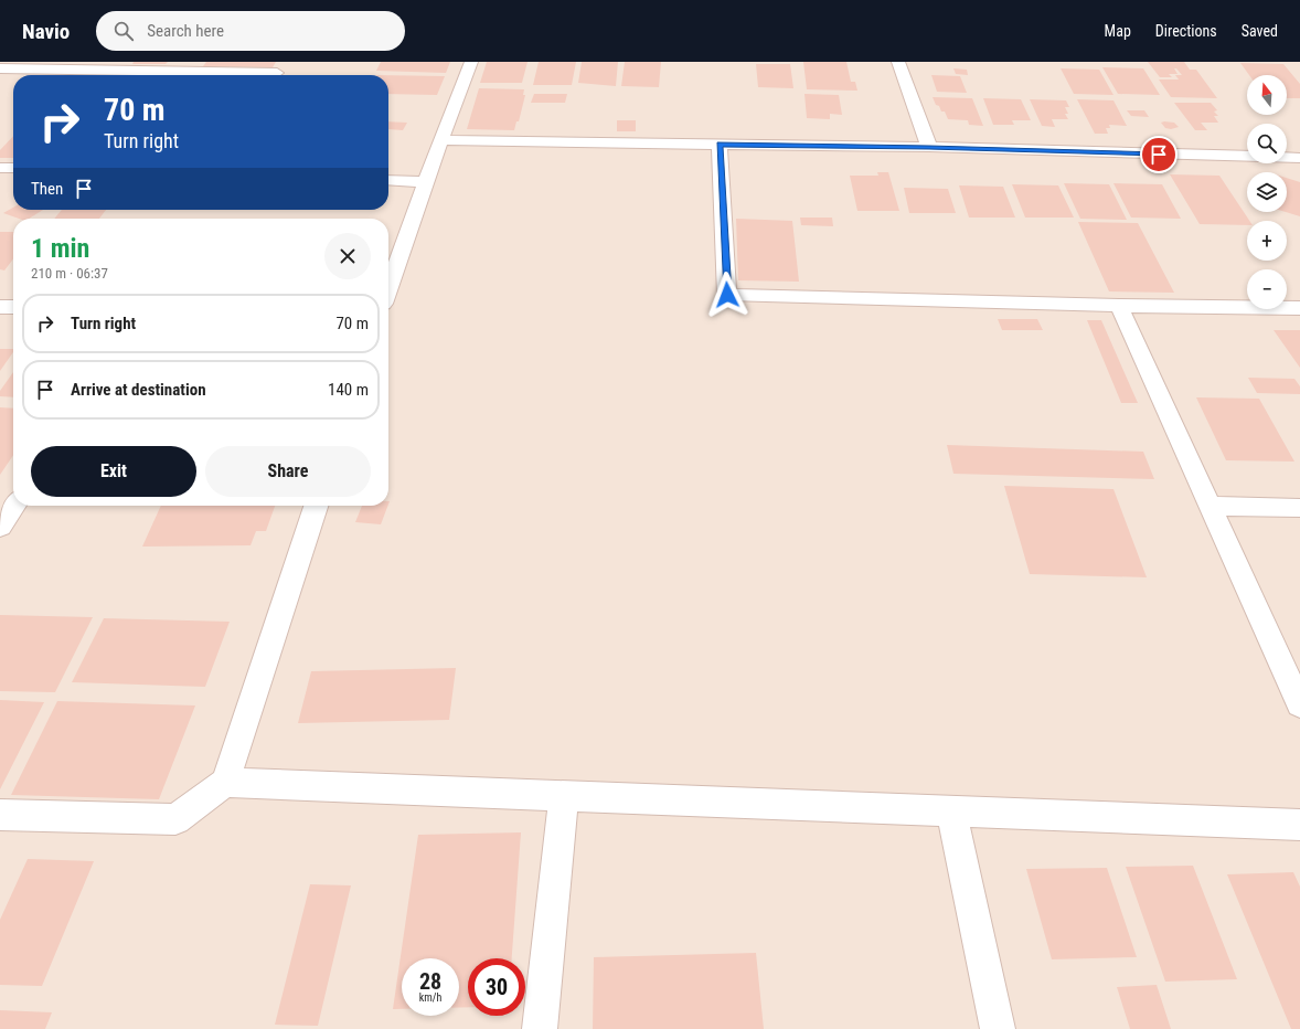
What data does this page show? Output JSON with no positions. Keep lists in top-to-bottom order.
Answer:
{
  "north": "top",
  "page": {
    "header": "Navio",
    "search": "Search here",
    "nav": ["Map", "Directions", "Saved"],
    "map_buttons": ["+", "−"],
    "turn": ["70 m", "Turn right"],
    "then": "Then",
    "heading": ["1 min", "210 m · 06:37"],
    "list": [
      {
        "name": "Turn right",
        "value": "70 m"
      },
      {
        "name": "Arrive at destination",
        "value": "140 m"
      }
    ],
    "buttons": ["Exit", "Share"],
    "speed": "28 km/h",
    "limit": "30"
  }
}
